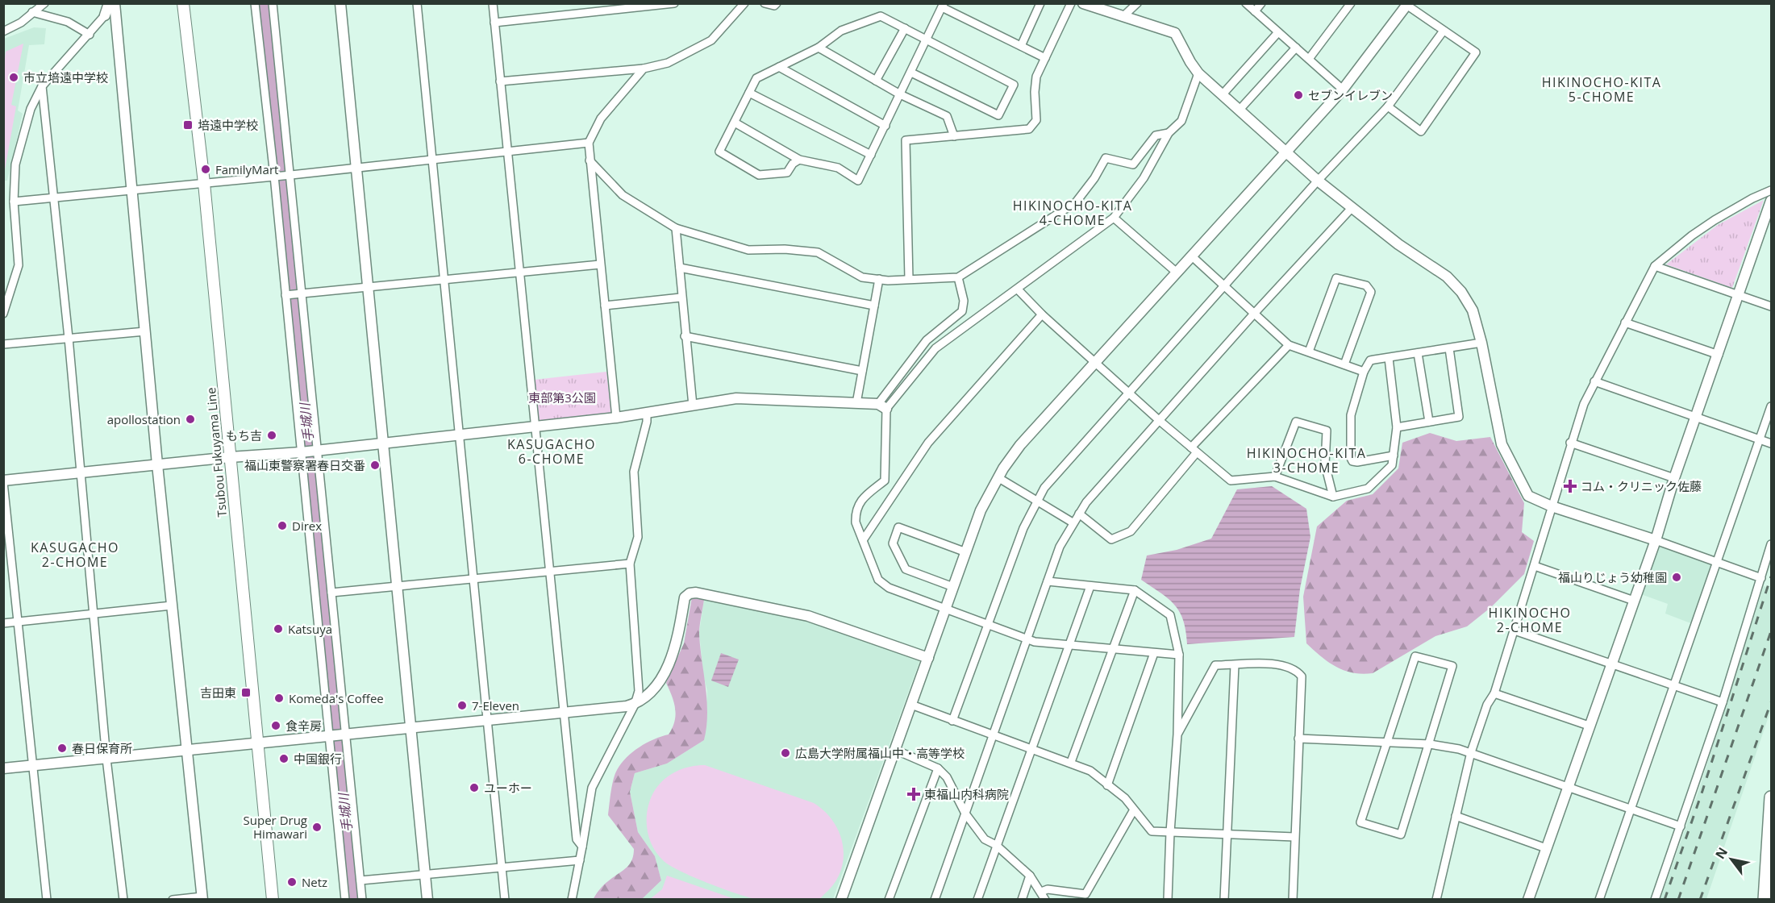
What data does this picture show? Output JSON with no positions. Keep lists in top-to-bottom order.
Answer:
{
  "streets": {
    "main road": ["Tsubou Fukuyama Line"]
  },
  "districts": [
    "HIKINOCHO-KITA 5-CHOME",
    "HIKINOCHO-KITA 4-CHOME",
    "KASUGACHO 6-CHOME",
    "HIKINOCHO-KITA 3-CHOME",
    "KASUGACHO 2-CHOME",
    "HIKINOCHO 2-CHOME"
  ],
  "water": ["手城川"],
  "parks": ["東部第3公園"],
  "places": {
    "other": [
      "市立培遠中学校",
      "セブンイレブン",
      "FamilyMart",
      "apollostation",
      "もち吉",
      "福山東警察署春日交番",
      "Direx",
      "福山りじょう幼稚園",
      "Katsuya",
      "Komeda's Coffee",
      "7-Eleven",
      "食辛房",
      "春日保育所",
      "広島大学附属福山中・高等学校",
      "中国銀行",
      "ユーホー",
      "Super Drug Himawari",
      "Netz"
    ],
    "transit": ["培遠中学校", "吉田東"],
    "health": ["コム・クリニック佐藤", "東福山内科病院"]
  },
  "north": "top left"
}
